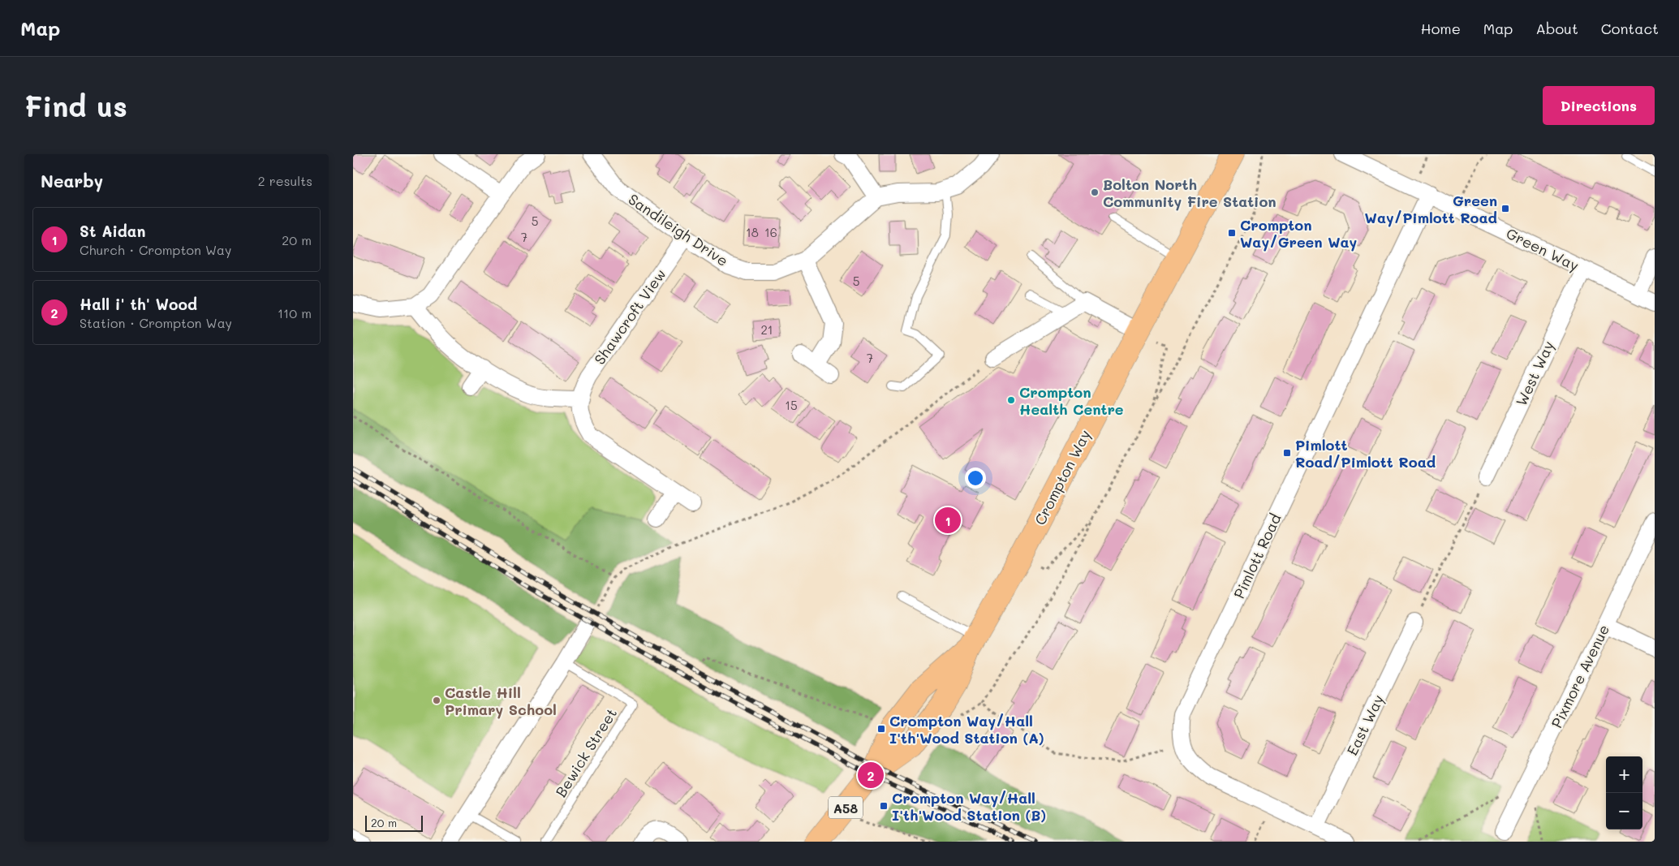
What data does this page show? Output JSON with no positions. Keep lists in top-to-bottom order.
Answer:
{
  "streets": {
    "highway": ["Crompton Way", "A58"],
    "street": [
      "Sandileigh Drive",
      "Green Way",
      "Shawcroft View",
      "West Way",
      "Pimlott Road",
      "Pixmore Avenue",
      "East Way"
    ],
    "lane": ["Bewick Street"]
  },
  "crossings": [
    ["Sandileigh Drive", "Shawcroft View"],
    ["Green Way", "West Way"],
    ["Green Way", "Pimlott Road"],
    ["Pimlott Road", "East Way"]
  ],
  "places": {
    "other": ["Bolton North Community Fire Station", "Crompton Health Centre", "Castle Hill Primary School"],
    "transit": [
      "Green Way/Pimlott Road",
      "Crompton Way/Green Way",
      "Pimlott Road/Pimlott Road",
      "Crompton Way/Hall I'th'Wood Station (A)",
      "Crompton Way/Hall I'th'Wood Station (B)"
    ]
  },
  "house_numbers": [
    "5",
    "18",
    "16",
    "7",
    "5",
    "21",
    "7",
    "15"
  ],
  "scale_bar": "20 m",
  "page": {
    "header": "Map",
    "nav": [
      "Home",
      "Map",
      "About",
      "Contact"
    ],
    "buttons": "Directions",
    "title": "Find us",
    "heading": ["Nearby", "2 results"],
    "list": [
      {
        "mark": "1",
        "name": "St Aidan",
        "note": "Church · Crompton Way",
        "value": "20 m"
      },
      {
        "mark": "2",
        "name": "Hall i' th' Wood",
        "note": "Station · Crompton Way",
        "value": "110 m"
      }
    ],
    "pins": ["1", "2"],
    "map_buttons": ["+", "−"],
    "scale": "20 m"
  }
}
